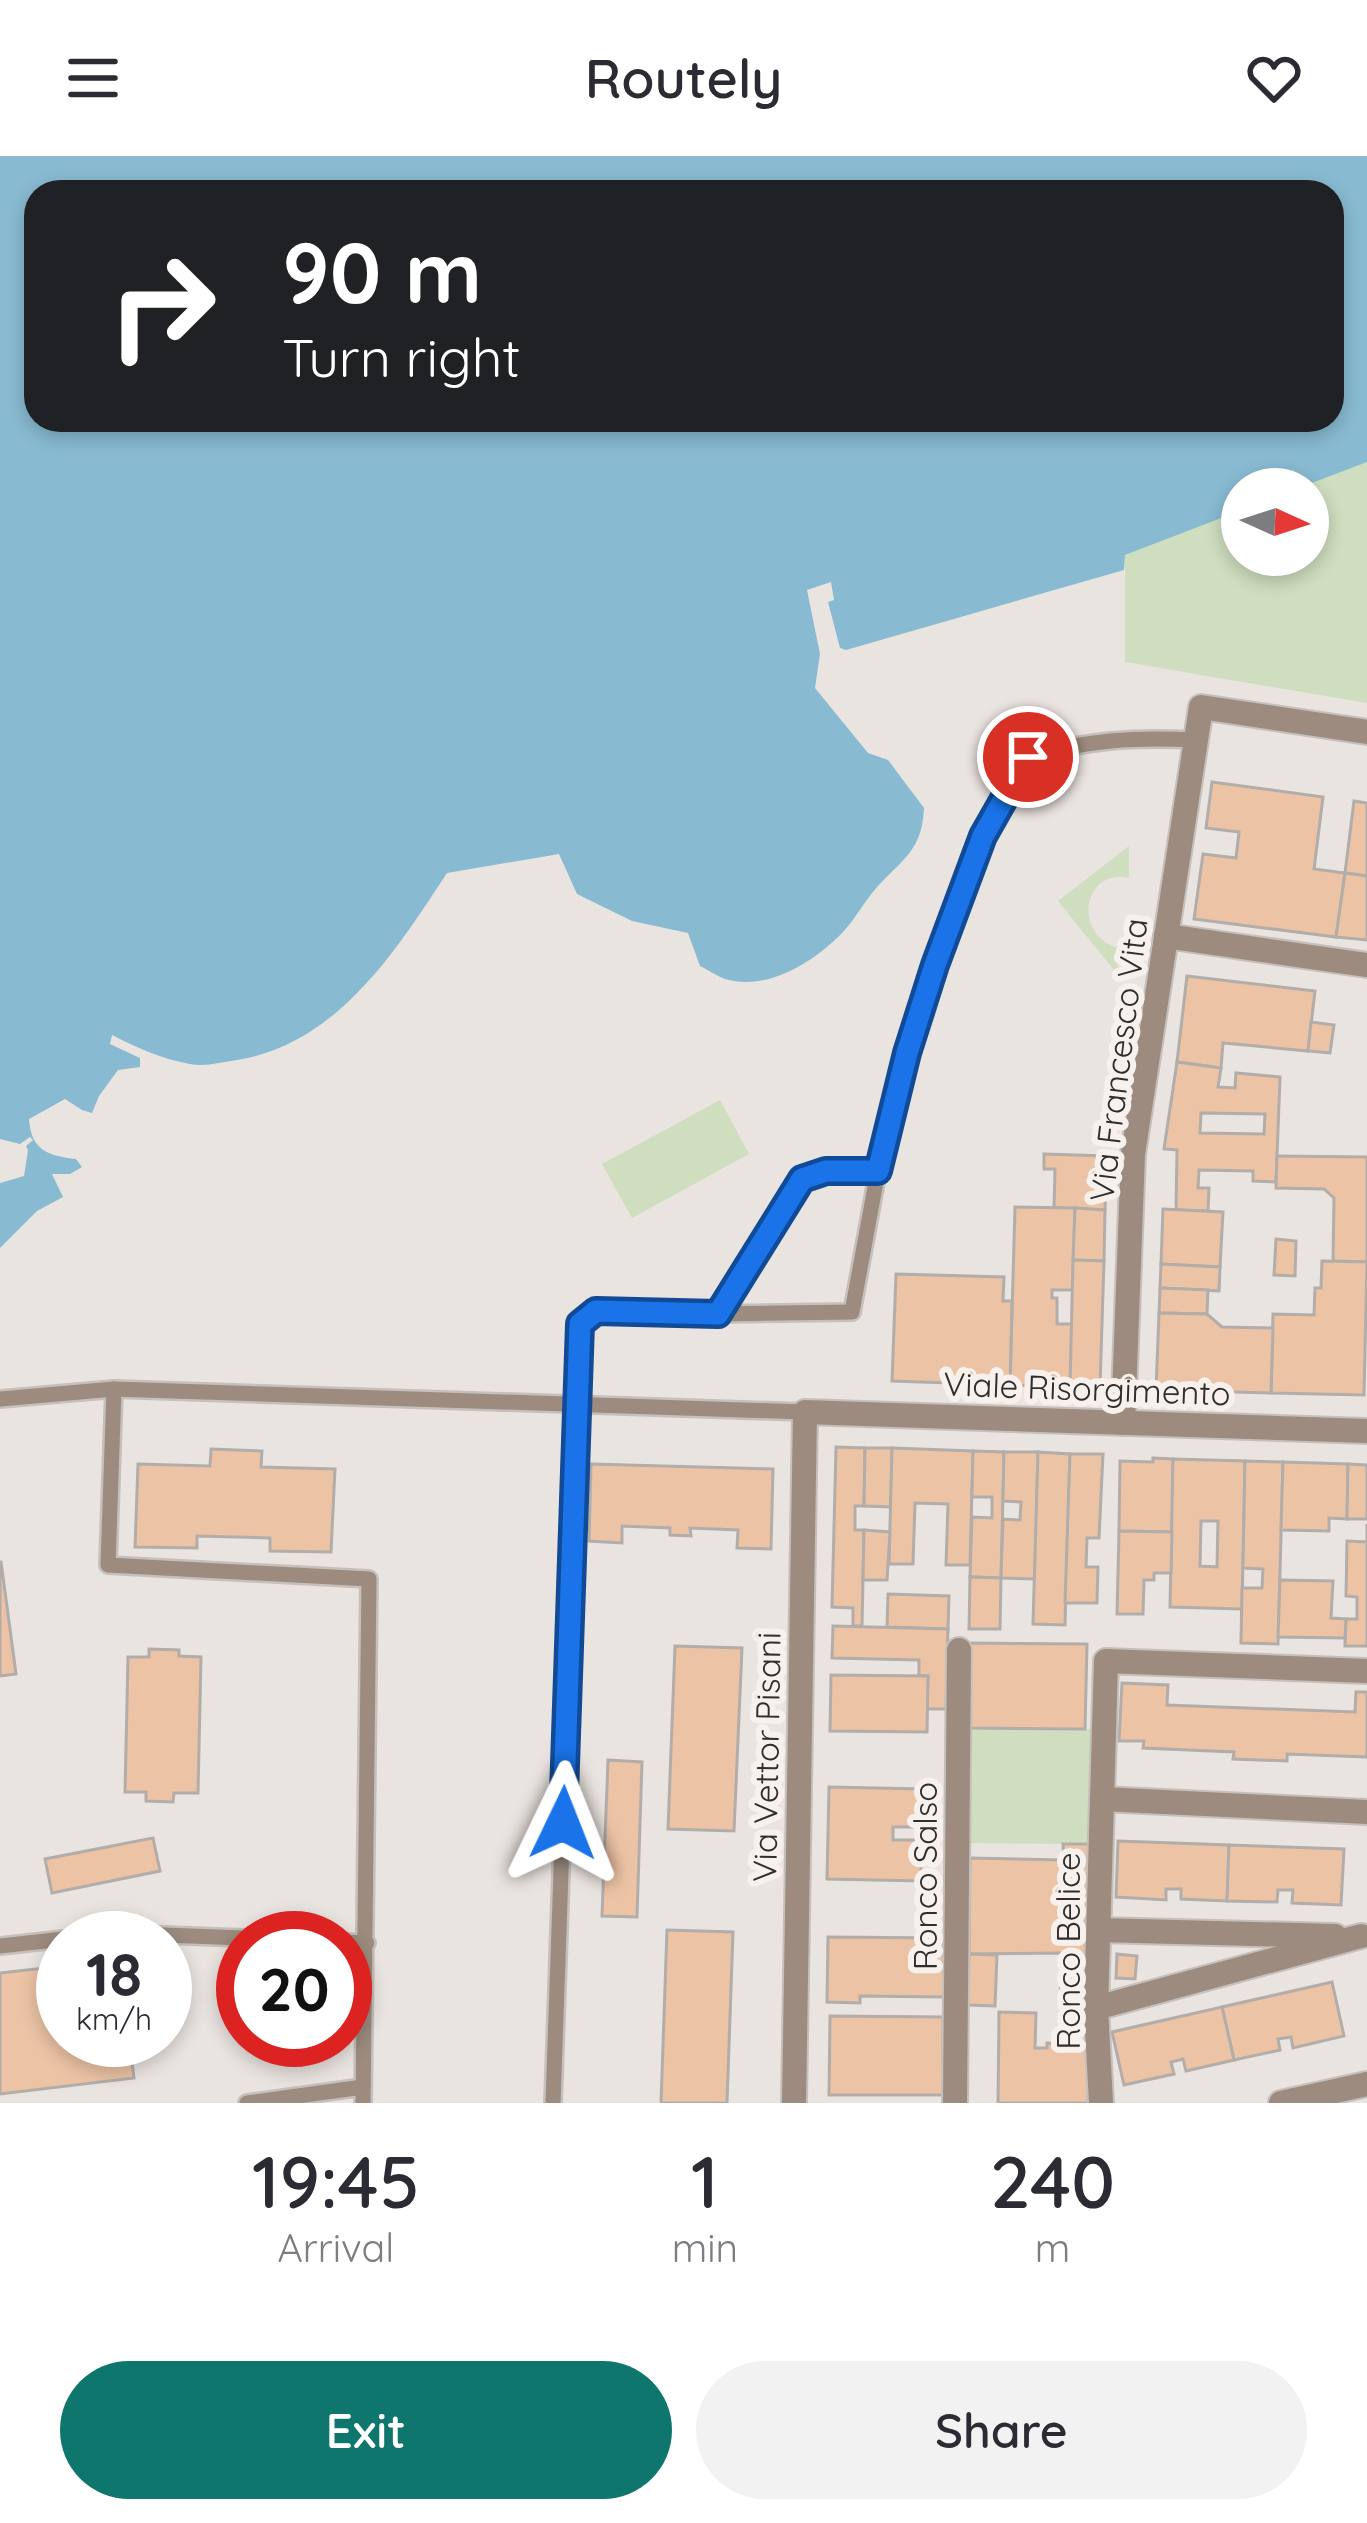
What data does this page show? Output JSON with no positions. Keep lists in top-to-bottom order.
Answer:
{
  "streets": {
    "street": [
      "Via Francesco Vita",
      "Viale Risorgimento",
      "Via Vettor Pisani",
      "Ronco Salso",
      "Ronco Belice"
    ]
  },
  "crossings": [
    ["Via Francesco Vita", "Viale Risorgimento"],
    ["Viale Risorgimento", "Via Vettor Pisani"]
  ],
  "north": "right",
  "page": {
    "header": "Routely",
    "turn": ["90 m", "Turn right"],
    "speed": "18 km/h",
    "limit": "20",
    "eta": [
      "19:45",
      "Arrival",
      "1",
      "min",
      "240",
      "m"
    ],
    "buttons": ["Exit", "Share"]
  }
}
